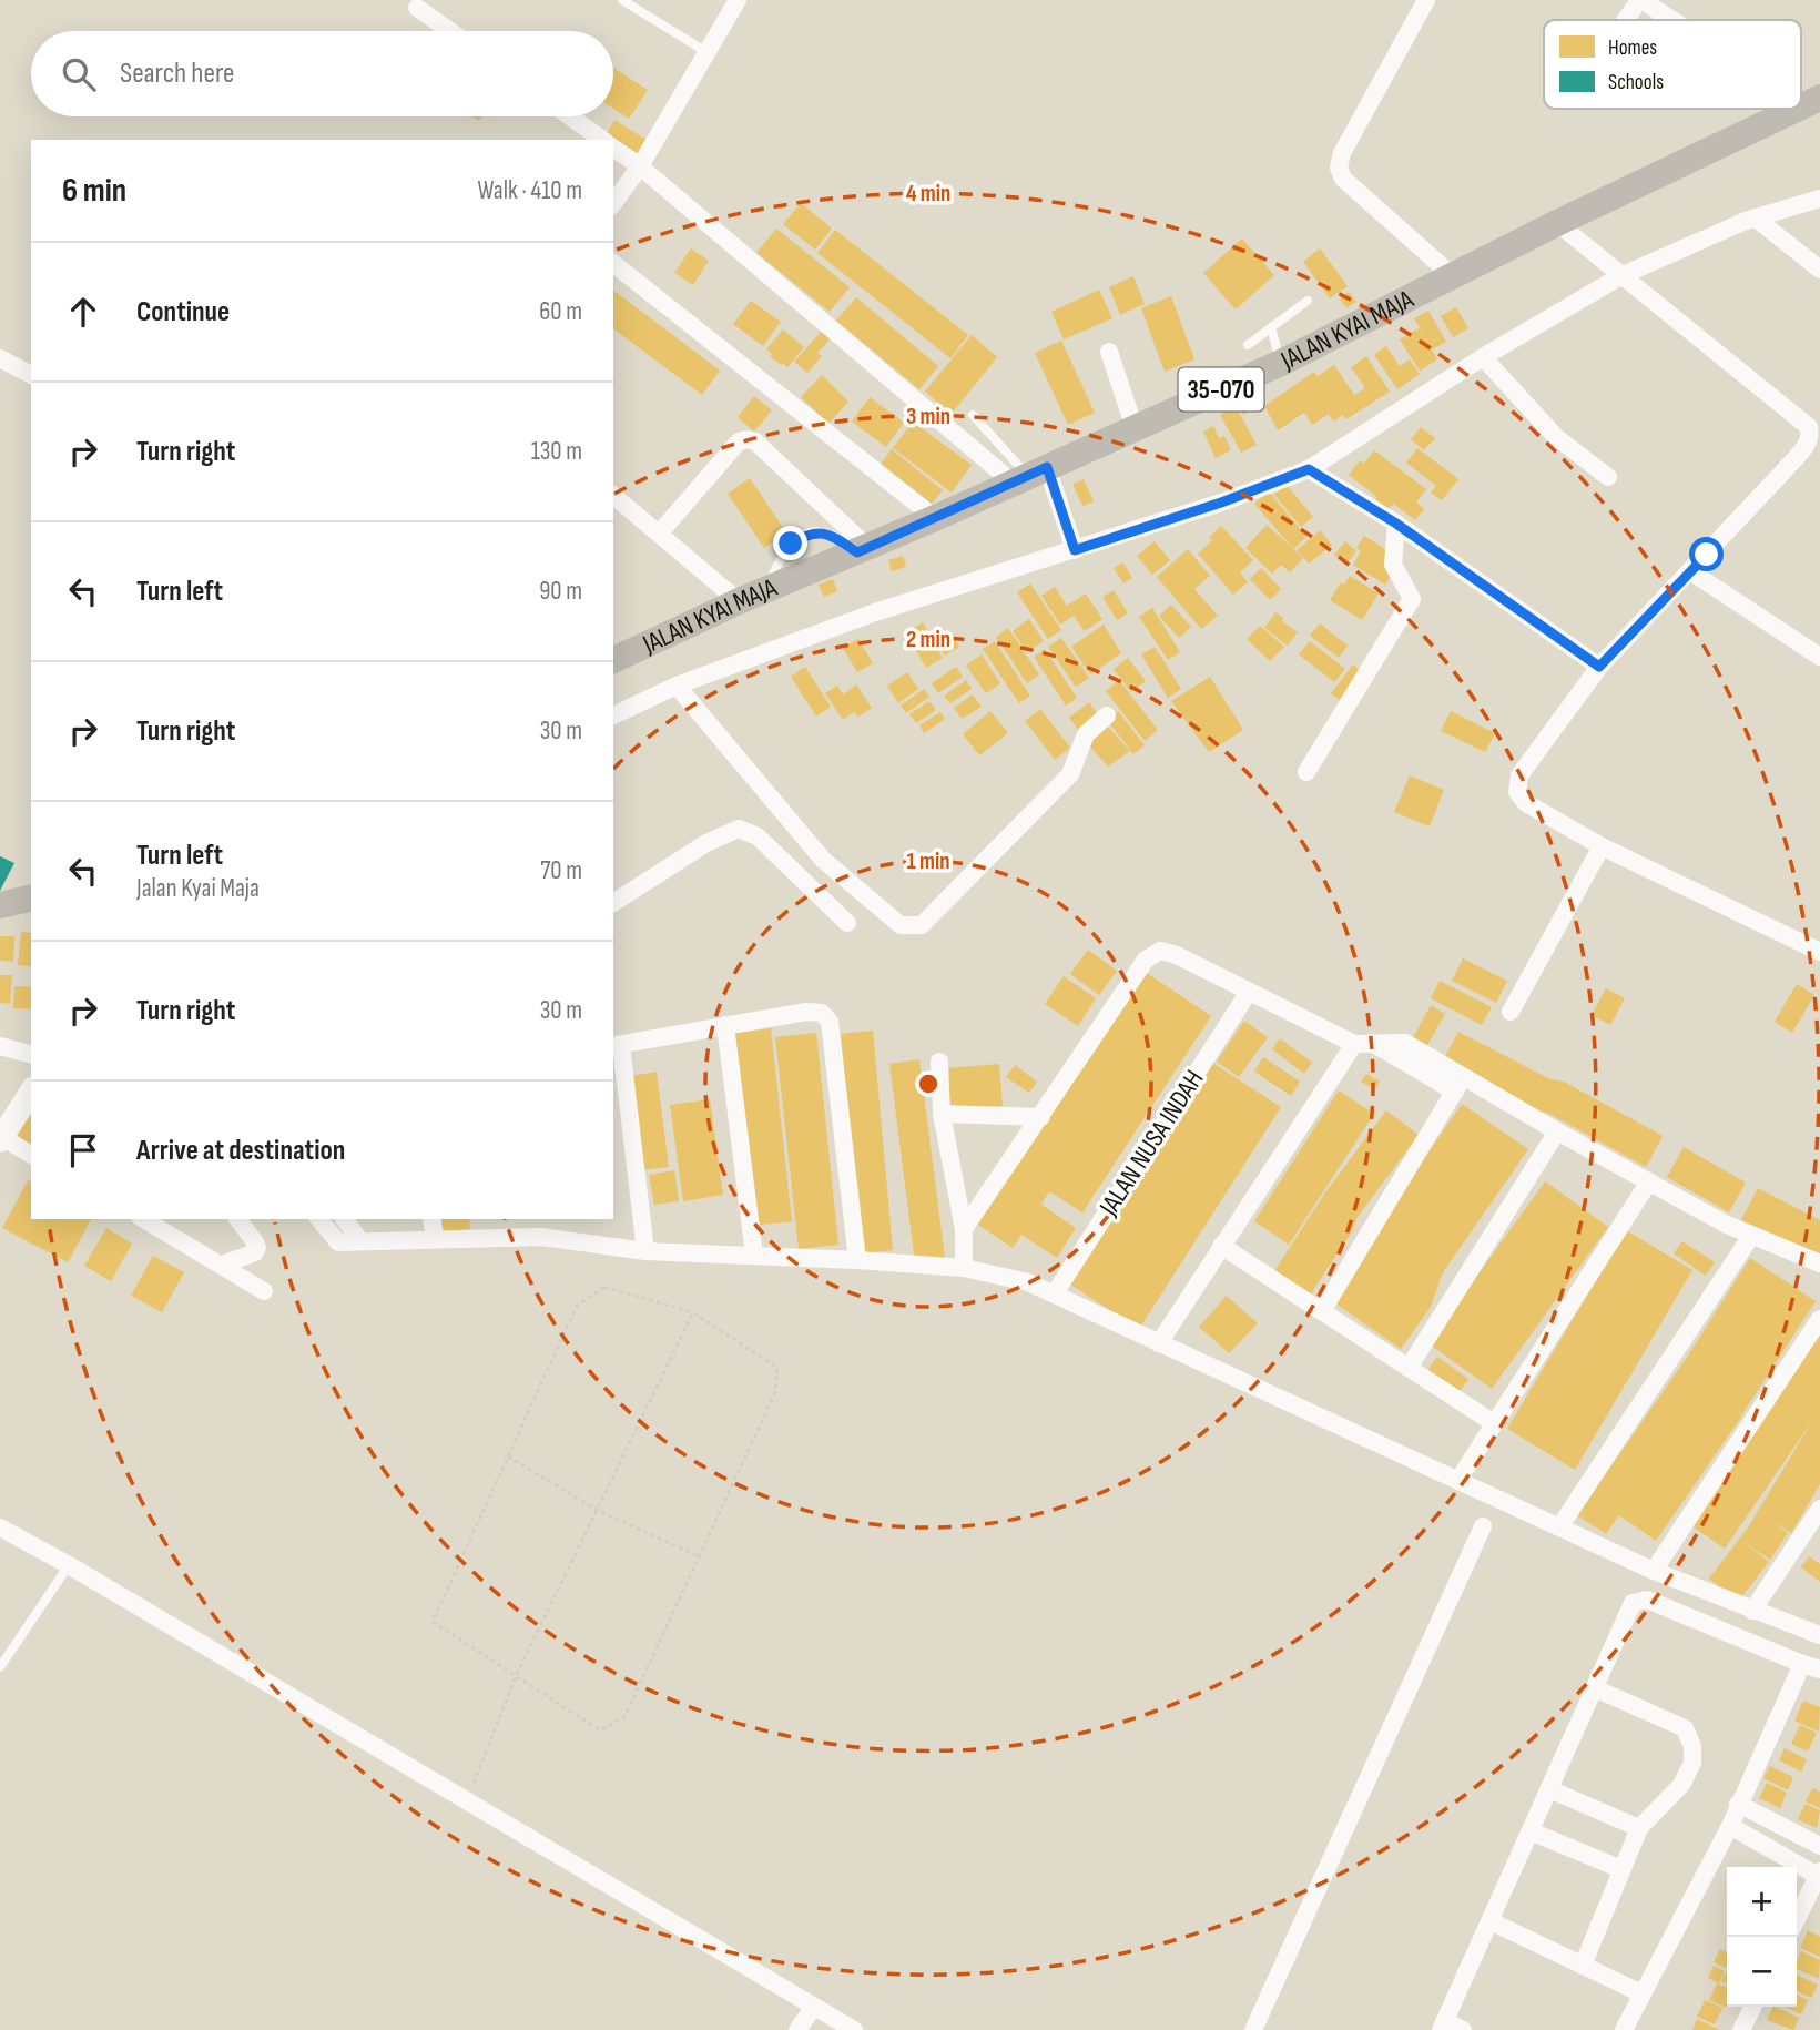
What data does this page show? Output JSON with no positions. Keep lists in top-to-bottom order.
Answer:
{
  "streets": {
    "main road": ["JALAN KYAI MAJA", "35-070"],
    "street": ["JALAN NUSA INDAH"]
  },
  "legend": ["Homes", "Schools"],
  "page": {
    "search": "Search here",
    "heading": ["6 min", "Walk · 410 m"],
    "list": [
      ["Continue", "60 m"],
      ["Turn right", "130 m"],
      ["Turn left", "90 m"],
      ["Turn right", "30 m"],
      ["Turn left", "Jalan Kyai Maja", "70 m"],
      ["Turn right", "30 m"],
      "Arrive at destination"
    ],
    "map_buttons": ["+", "−"]
  },
  "rings": [
    "4 min",
    "3 min",
    "2 min",
    "1 min"
  ]
}
